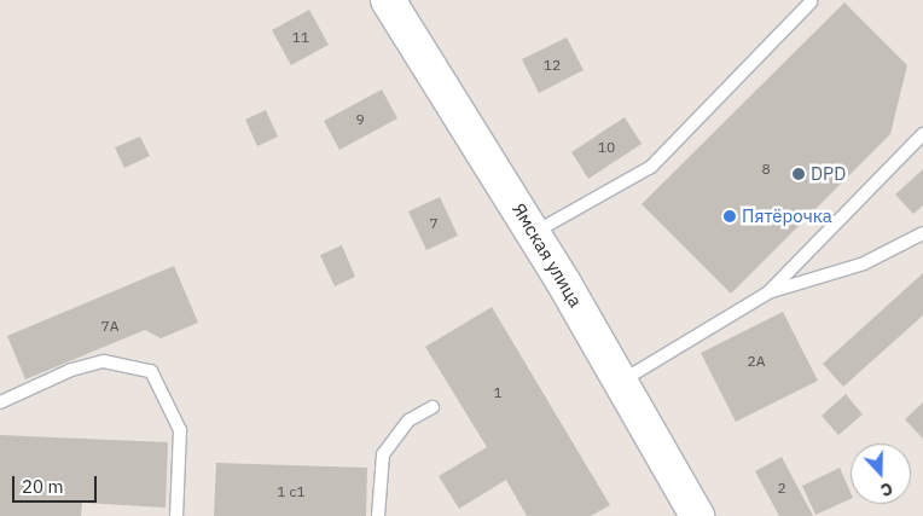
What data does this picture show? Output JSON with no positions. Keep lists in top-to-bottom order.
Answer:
{
  "streets": {
    "main road": ["Ямская улица"]
  },
  "places": ["DPD", "Пятёрочка"],
  "house_numbers": [
    "11",
    "12",
    "9",
    "10",
    "8",
    "7",
    "7А",
    "2А",
    "1",
    "2",
    "1 с1"
  ],
  "scale_bar": "20 m",
  "north": "bottom"
}
